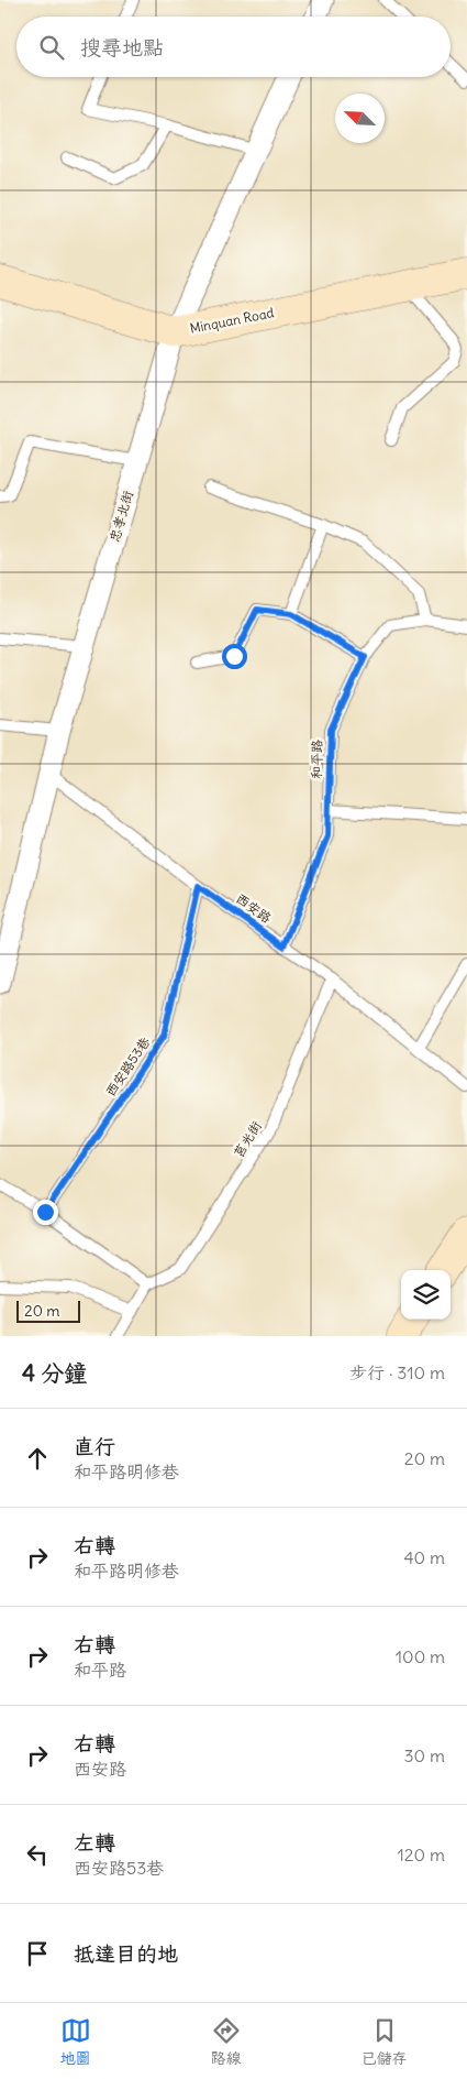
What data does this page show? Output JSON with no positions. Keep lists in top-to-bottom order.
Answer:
{
  "streets": {
    "street": ["Minquan Road", "忠孝北街"],
    "lane": [
      "和平路",
      "西安路",
      "西安路53巷",
      "莒光街"
    ]
  },
  "crossings": [
    ["Minquan Road", "忠孝北街"],
    ["忠孝北街", "西安路"],
    ["和平路", "西安路"],
    ["西安路", "西安路53巷"],
    ["西安路", "莒光街"]
  ],
  "scale_bar": "20 m",
  "north": "top left",
  "page": {
    "search": "搜尋地點",
    "scale": "20 m",
    "heading": ["4 分鐘", "步行 · 310 m"],
    "list": [
      ["直行", "和平路明修巷", "20 m"],
      ["右轉", "和平路明修巷", "40 m"],
      ["右轉", "和平路", "100 m"],
      ["右轉", "西安路", "30 m"],
      ["左轉", "西安路53巷", "120 m"],
      "抵達目的地"
    ],
    "nav": ["地圖", "路線", "已儲存"]
  }
}
